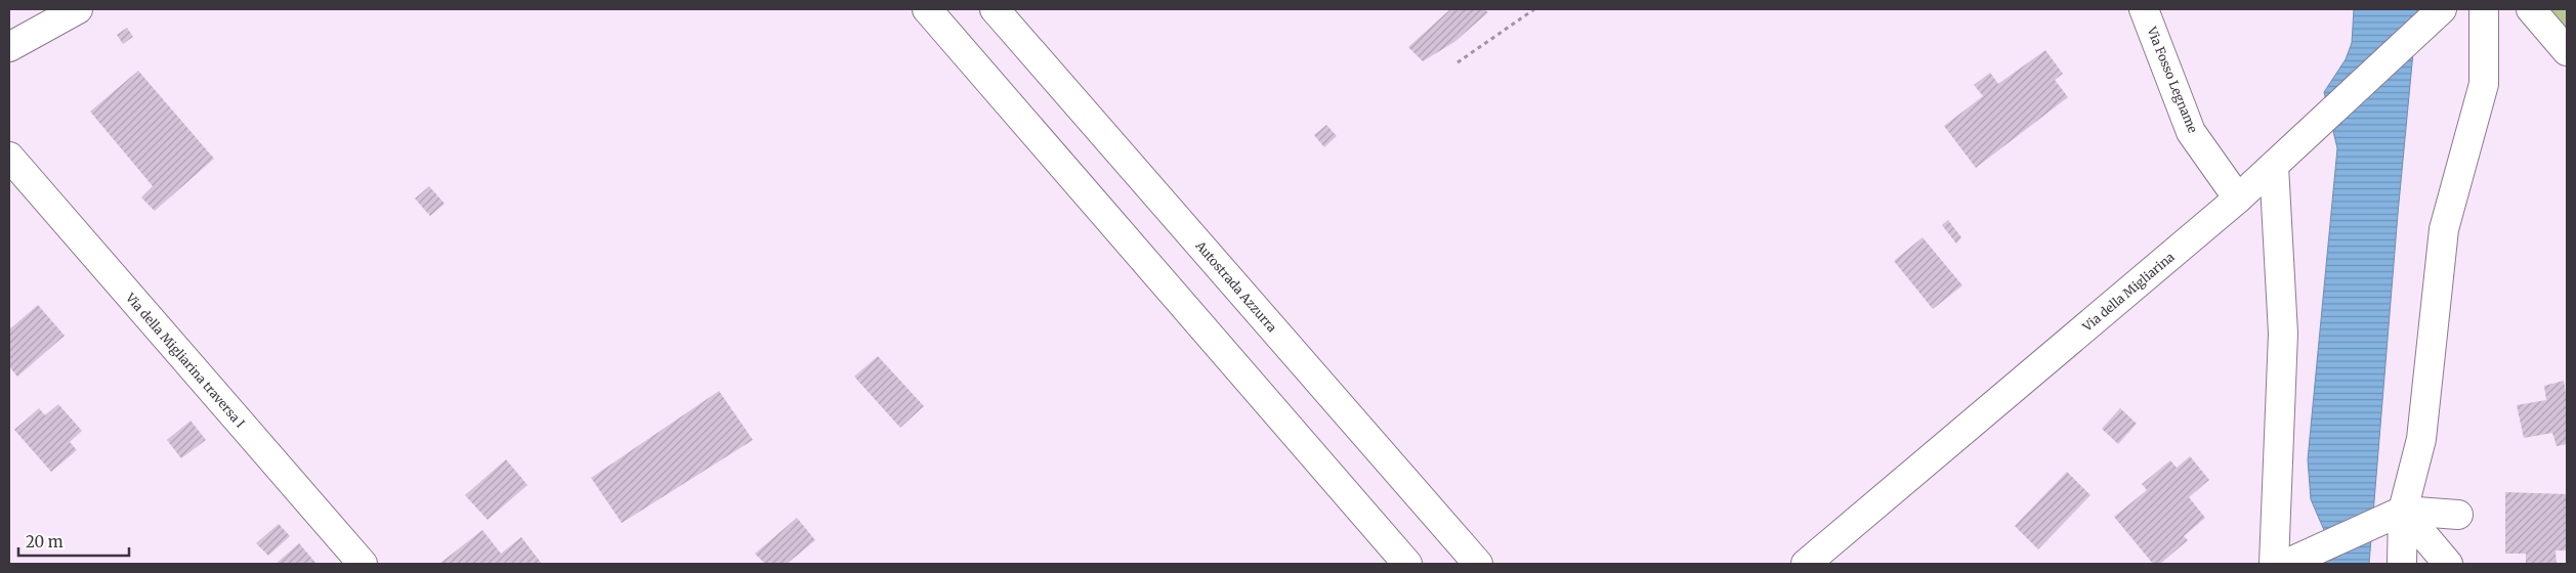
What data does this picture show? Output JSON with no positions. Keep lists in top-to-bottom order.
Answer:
{
  "streets": {
    "main road": [
      "Via Fosso Legname",
      "Autostrada Azzurra",
      "Via della Migliarina",
      "Via della Migliarina traversa I"
    ]
  },
  "crossings": [
    ["Via Fosso Legname", "Via della Migliarina"]
  ],
  "scale_bar": "20 m"
}
